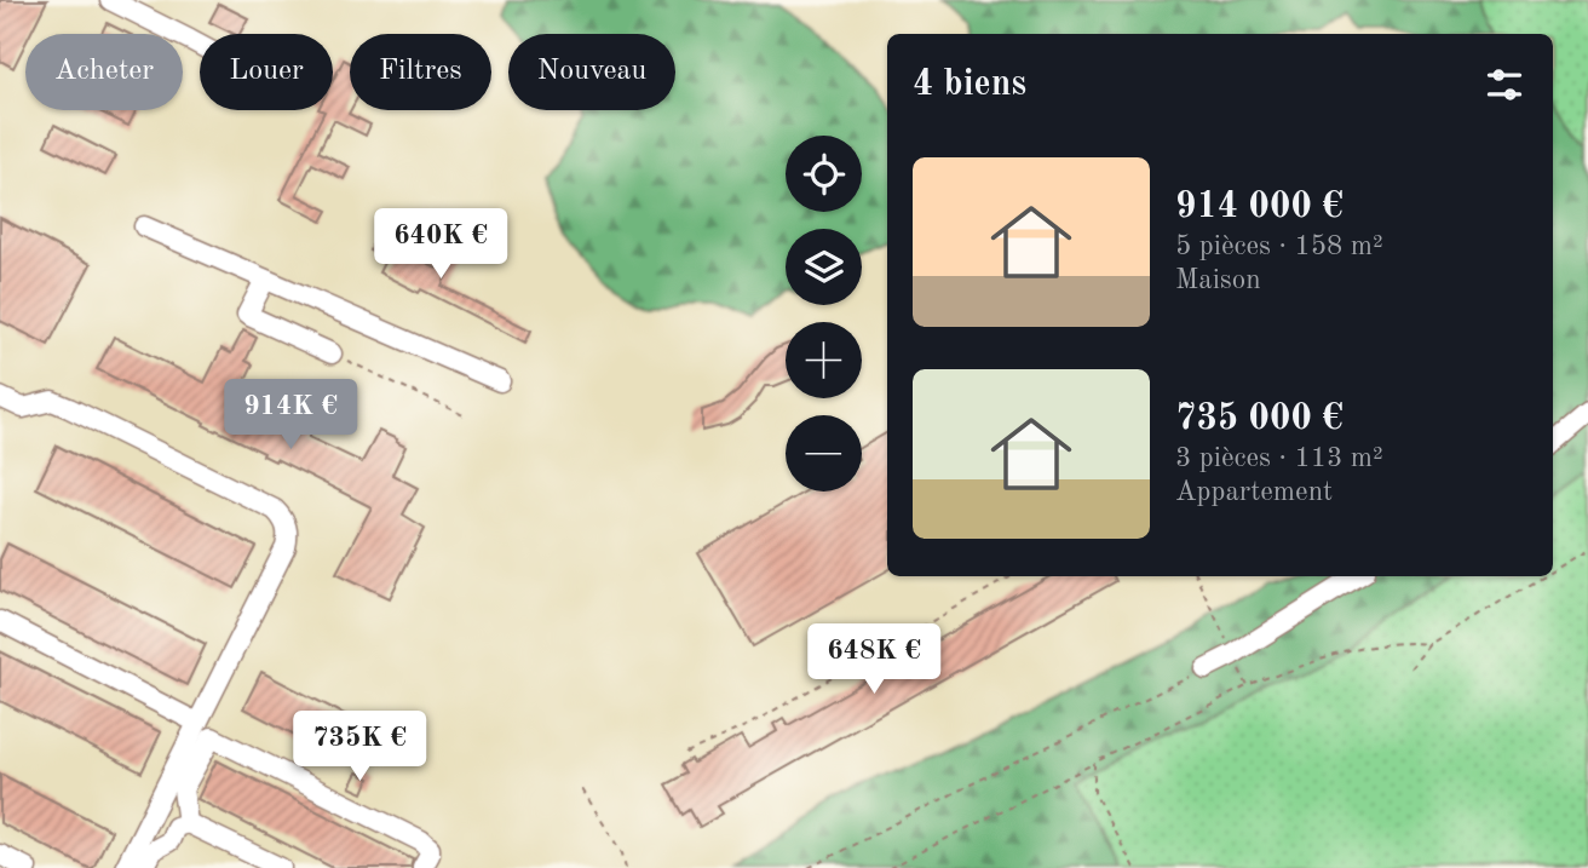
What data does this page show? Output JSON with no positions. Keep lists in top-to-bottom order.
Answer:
{
  "page": {
    "chip": [
      "Acheter",
      "Louer",
      "Filtres",
      "Nouveau"
    ],
    "heading": "4 biens",
    "map_buttons": ["+", "−"],
    "list": [
      {
        "name": "914 000 €",
        "note": "5 pièces · 158 m² · Maison"
      },
      {
        "name": "735 000 €",
        "note": "3 pièces · 113 m² · Appartement"
      }
    ],
    "price": [
      "640K €",
      "914K €",
      "648K €",
      "735K €"
    ]
  }
}
